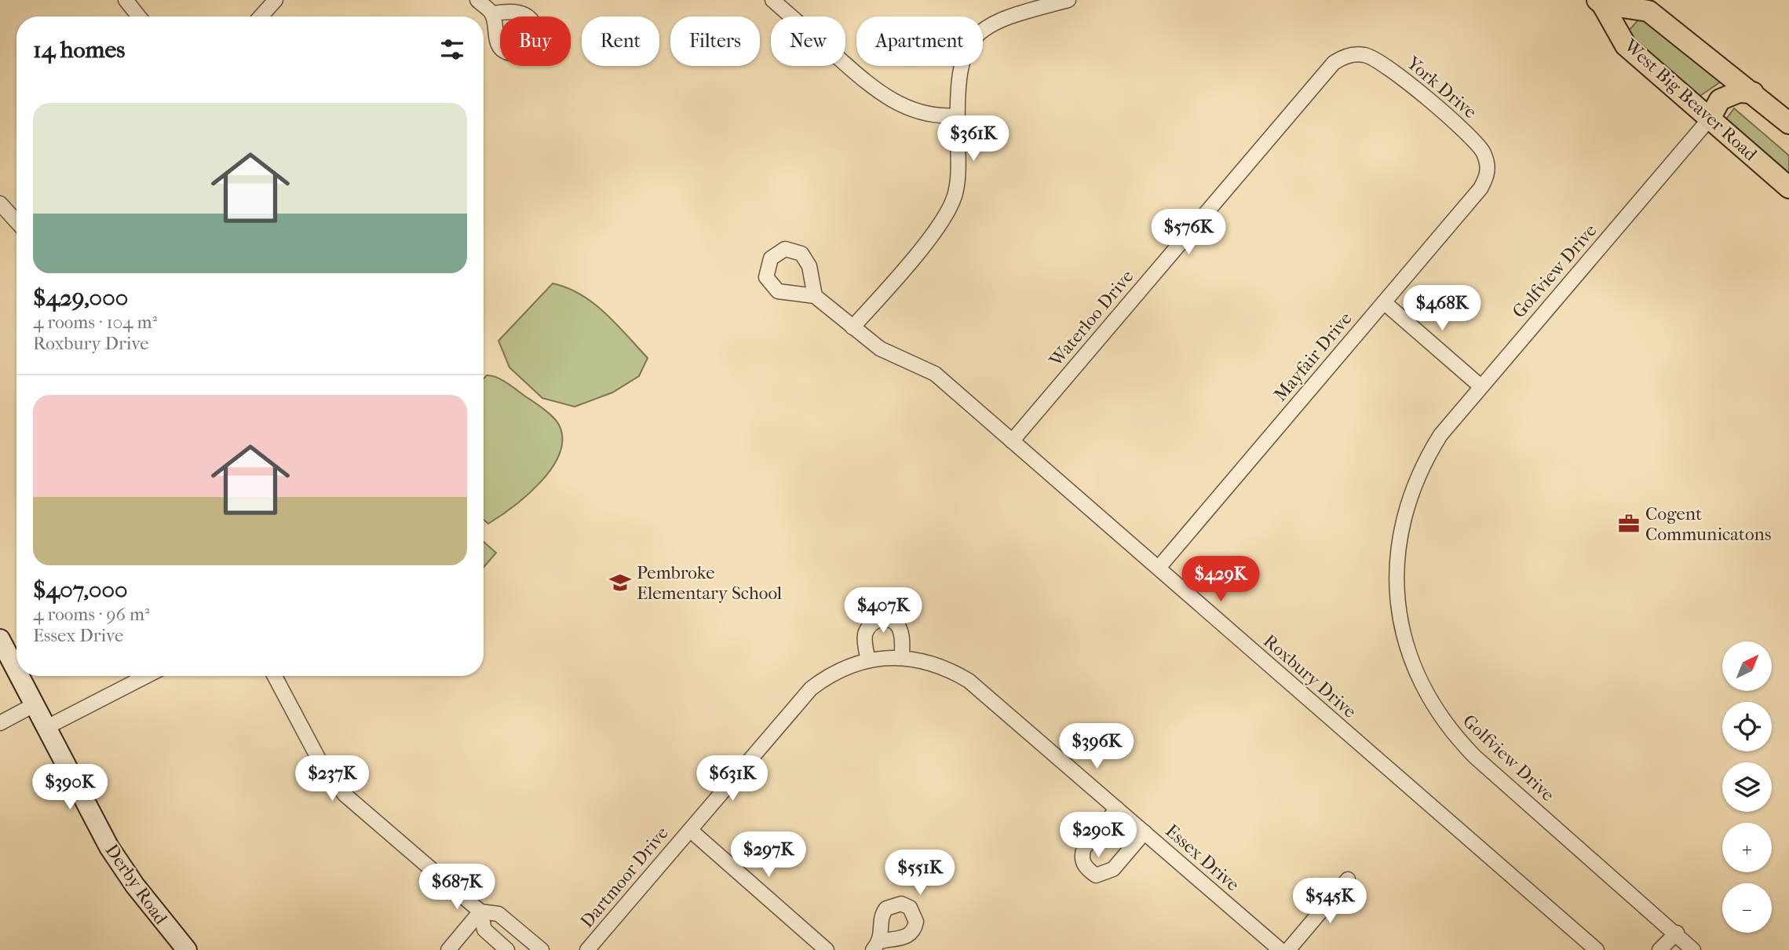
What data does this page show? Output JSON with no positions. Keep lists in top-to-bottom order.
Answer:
{
  "streets": {
    "main road": ["West Big Beaver Road"],
    "street": [
      "York Drive",
      "Golfview Drive",
      "Waterloo Drive",
      "Mayfair Drive",
      "Roxbury Drive",
      "Essex Drive",
      "Dartmoor Drive",
      "Derby Road"
    ]
  },
  "crossings": [
    ["York Drive", "Waterloo Drive"],
    ["York Drive", "Mayfair Drive"],
    ["West Big Beaver Road", "Golfview Drive"],
    ["Waterloo Drive", "Roxbury Drive"],
    ["Mayfair Drive", "Roxbury Drive"],
    ["Essex Drive", "Dartmoor Drive"]
  ],
  "places": {
    "office": ["Cogent Communicatons"],
    "school or university": ["Pembroke Elementary School"]
  },
  "north": "top right",
  "page": {
    "chip": [
      "Buy",
      "Rent",
      "Filters",
      "New",
      "Apartment"
    ],
    "heading": "14 homes",
    "list": [
      {
        "name": "$429,000",
        "note": "4 rooms · 104 m² · Roxbury Drive"
      },
      {
        "name": "$407,000",
        "note": "4 rooms · 96 m² · Essex Drive"
      }
    ],
    "price": [
      "$361K",
      "$576K",
      "$468K",
      "$429K",
      "$407K",
      "$396K",
      "$237K",
      "$631K",
      "$390K",
      "$290K",
      "$297K",
      "$551K",
      "$687K",
      "$545K"
    ],
    "map_buttons": ["+", "−"]
  }
}
